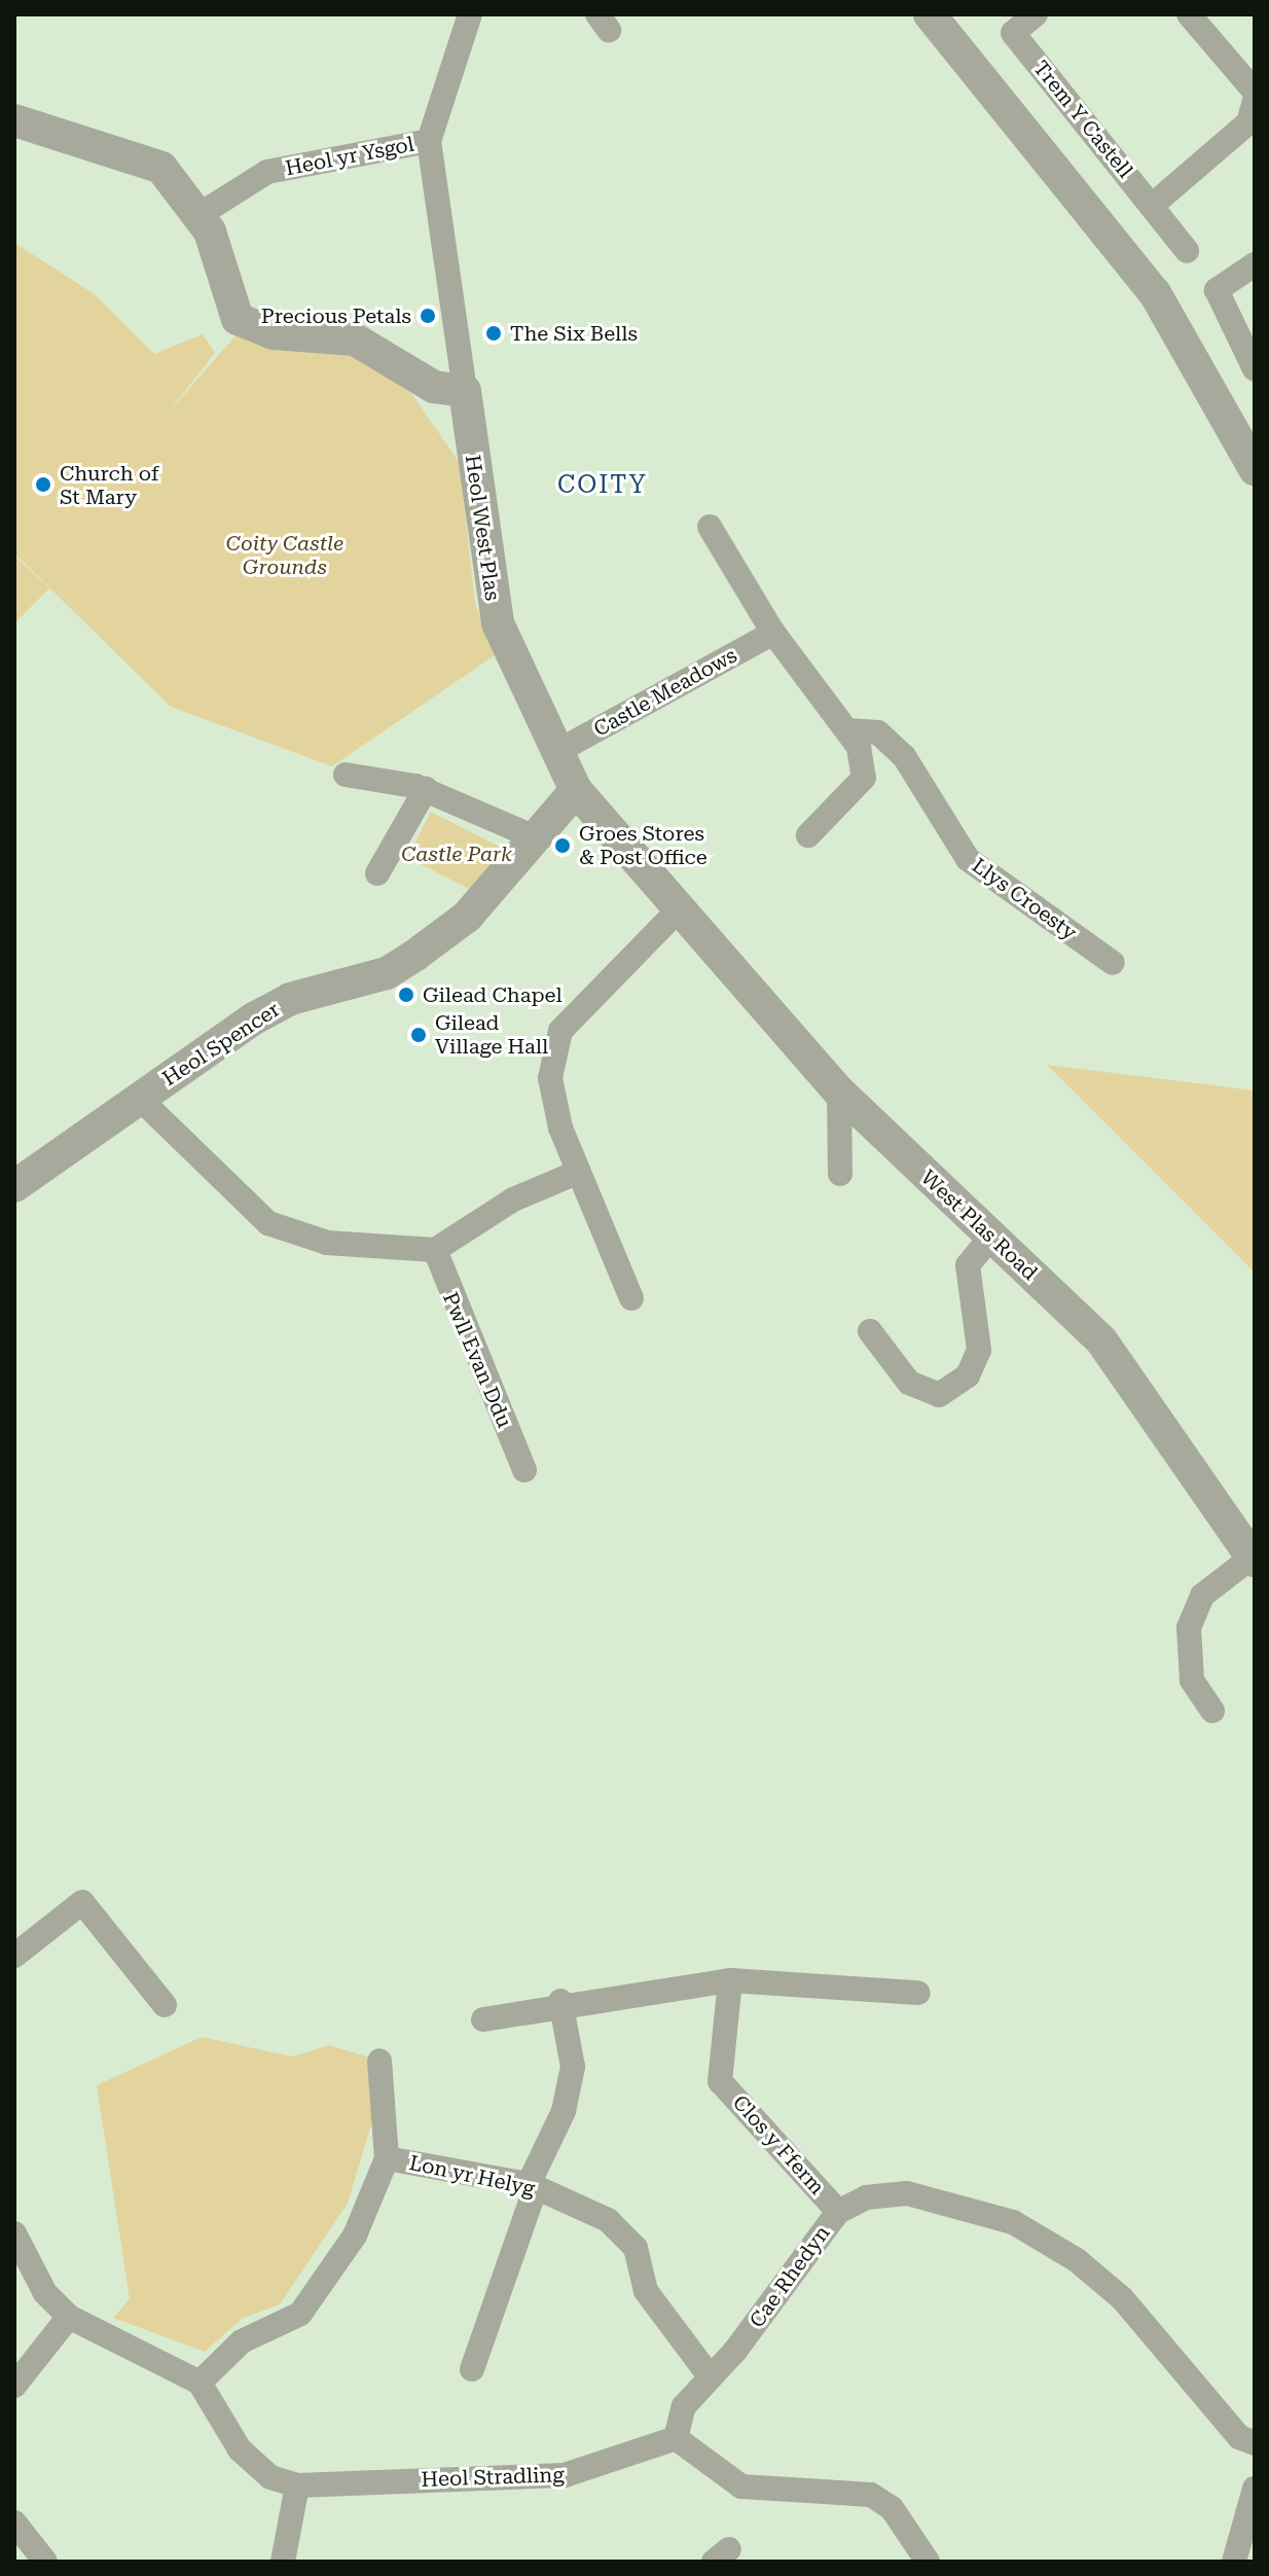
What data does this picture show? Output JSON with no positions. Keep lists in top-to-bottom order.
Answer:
{
  "streets": {
    "street": [
      "Trem Y Castell",
      "Heol yr Ysgol",
      "Heol West Plas",
      "Castle Meadows",
      "Llys Croesty",
      "Heol Spencer",
      "West Plas Road",
      "Pwll Evan Ddu",
      "Clos y Fferm",
      "Lon yr Helyg",
      "Cae Rhedyn",
      "Heol Stradling"
    ]
  },
  "crossings": [
    ["Heol yr Ysgol", "Heol West Plas"],
    ["Heol West Plas", "Castle Meadows"],
    ["Heol West Plas", "Heol Spencer"],
    ["Heol West Plas", "West Plas Road"],
    ["Clos y Fferm", "Cae Rhedyn"],
    ["Lon yr Helyg", "Cae Rhedyn"],
    ["Cae Rhedyn", "Heol Stradling"]
  ],
  "districts": ["COITY"],
  "parks": ["Coity Castle Grounds", "Castle Park"],
  "places": [
    "Precious Petals",
    "The Six Bells",
    "Church of St Mary",
    "Groes Stores & Post Office",
    "Gilead Chapel",
    "Gilead Village Hall"
  ]
}
